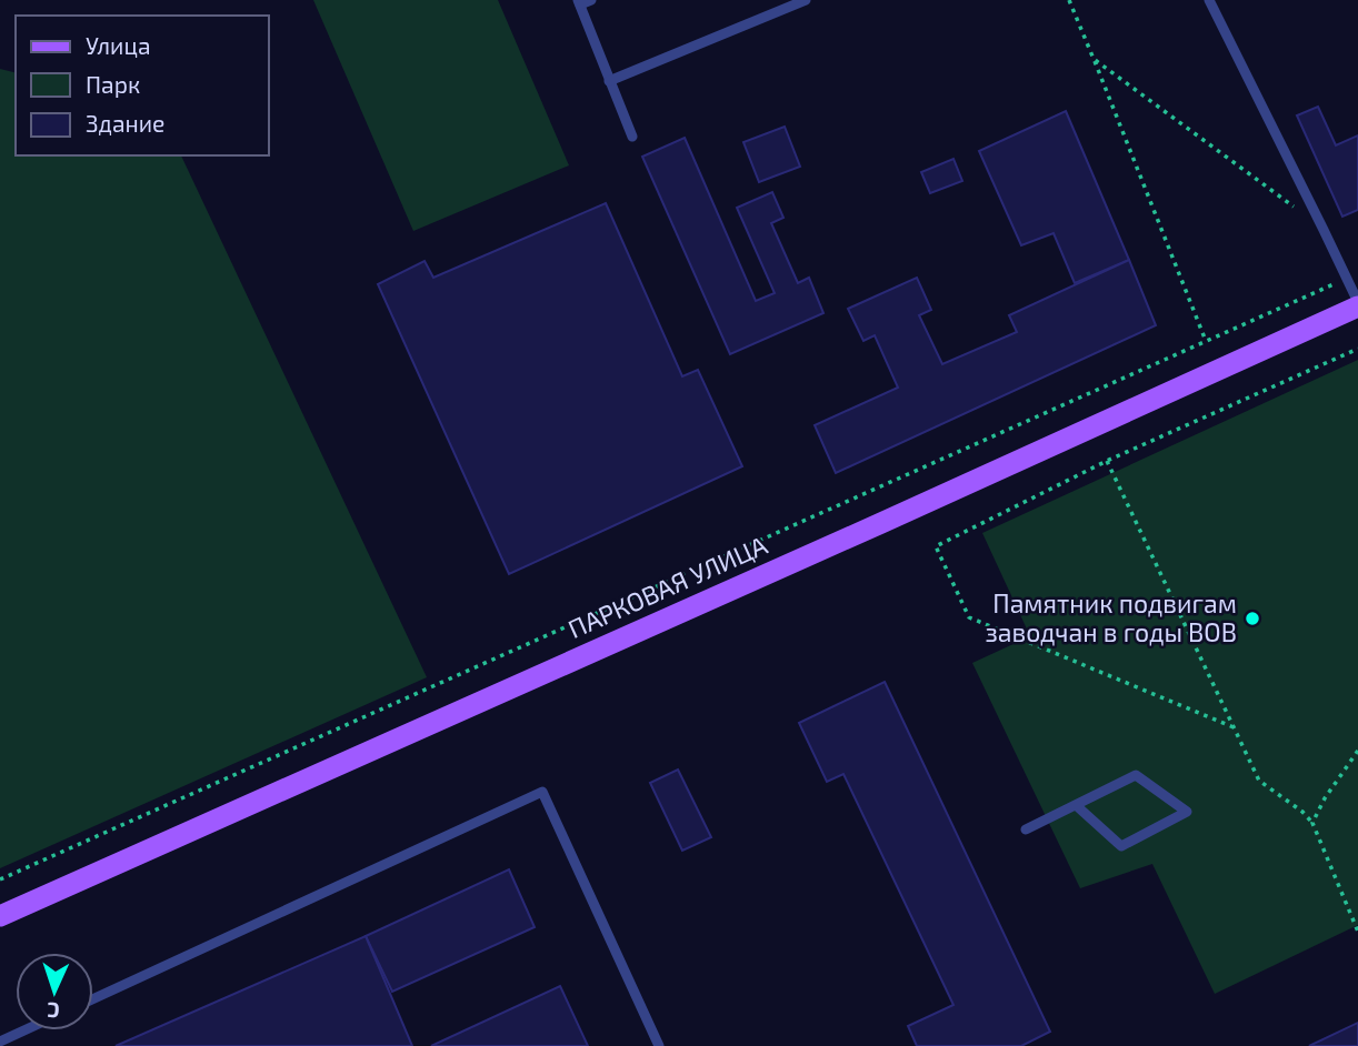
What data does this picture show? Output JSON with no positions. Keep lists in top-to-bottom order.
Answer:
{
  "streets": {
    "main road": ["ПАРКОВАЯ УЛИЦА"]
  },
  "places": ["Памятник подвигам заводчан в годы ВОВ"],
  "legend": ["Улица", "Парк", "Здание"],
  "north": "bottom"
}
